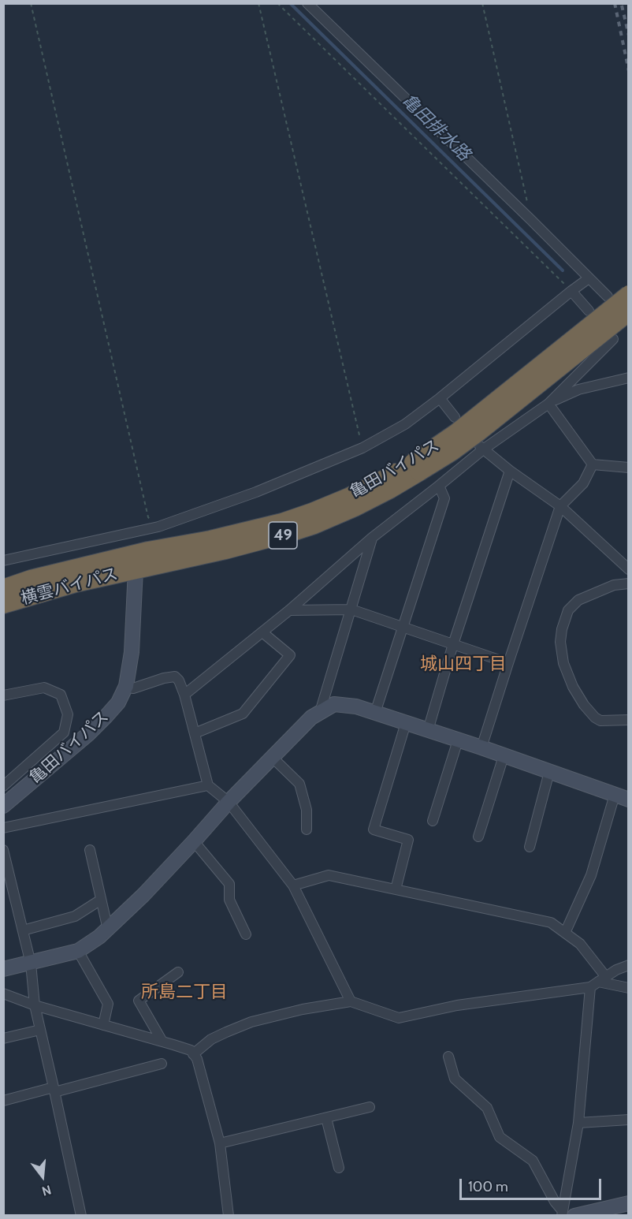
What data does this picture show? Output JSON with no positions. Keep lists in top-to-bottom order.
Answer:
{
  "streets": {
    "highway": ["亀田バイパス", "49", "横雲バイパス"]
  },
  "crossings": [
    ["亀田バイパス", "横雲バイパス"]
  ],
  "districts": ["城山四丁目", "所島二丁目"],
  "water": ["亀田排水路"],
  "scale_bar": "100 m",
  "north": "bottom"
}
